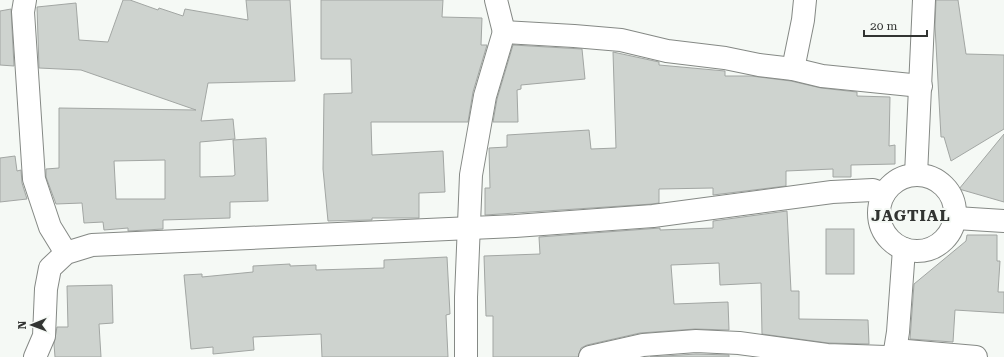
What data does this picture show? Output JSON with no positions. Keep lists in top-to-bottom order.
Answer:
{
  "districts": ["JAGTIAL"],
  "scale_bar": "20 m",
  "north": "left"
}
